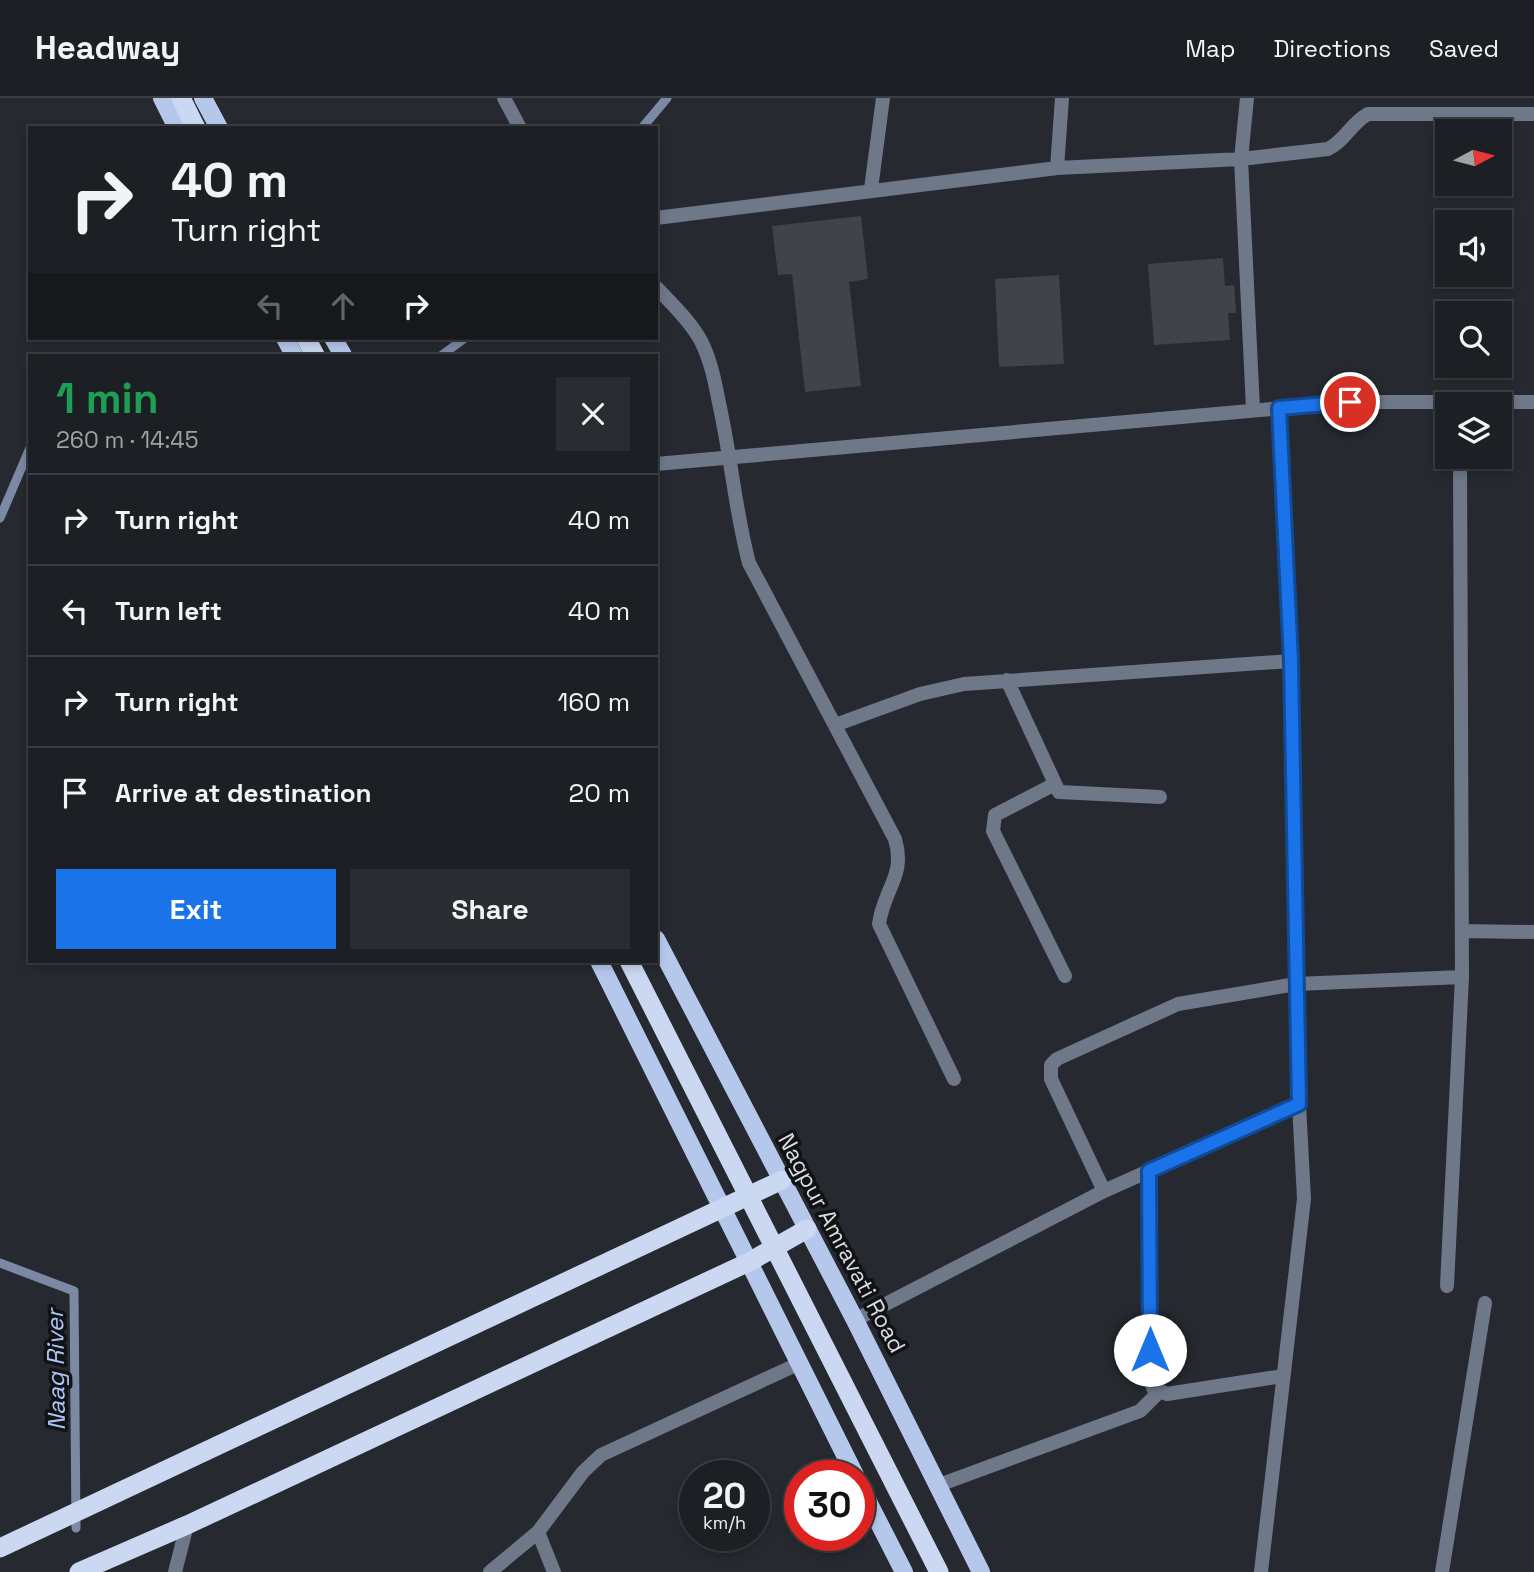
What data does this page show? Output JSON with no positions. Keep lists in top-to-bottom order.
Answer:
{
  "streets": {
    "main road": ["Nagpur Amravati Road"]
  },
  "water": ["Naag River"],
  "north": "right",
  "page": {
    "header": "Headway",
    "nav": ["Map", "Directions", "Saved"],
    "turn": ["40 m", "Turn right"],
    "heading": ["1 min", "260 m · 14:45"],
    "list": [
      {
        "name": "Turn right",
        "value": "40 m"
      },
      {
        "name": "Turn left",
        "value": "40 m"
      },
      {
        "name": "Turn right",
        "value": "160 m"
      },
      {
        "name": "Arrive at destination",
        "value": "20 m"
      }
    ],
    "buttons": ["Exit", "Share"],
    "speed": "20 km/h",
    "limit": "30"
  }
}
